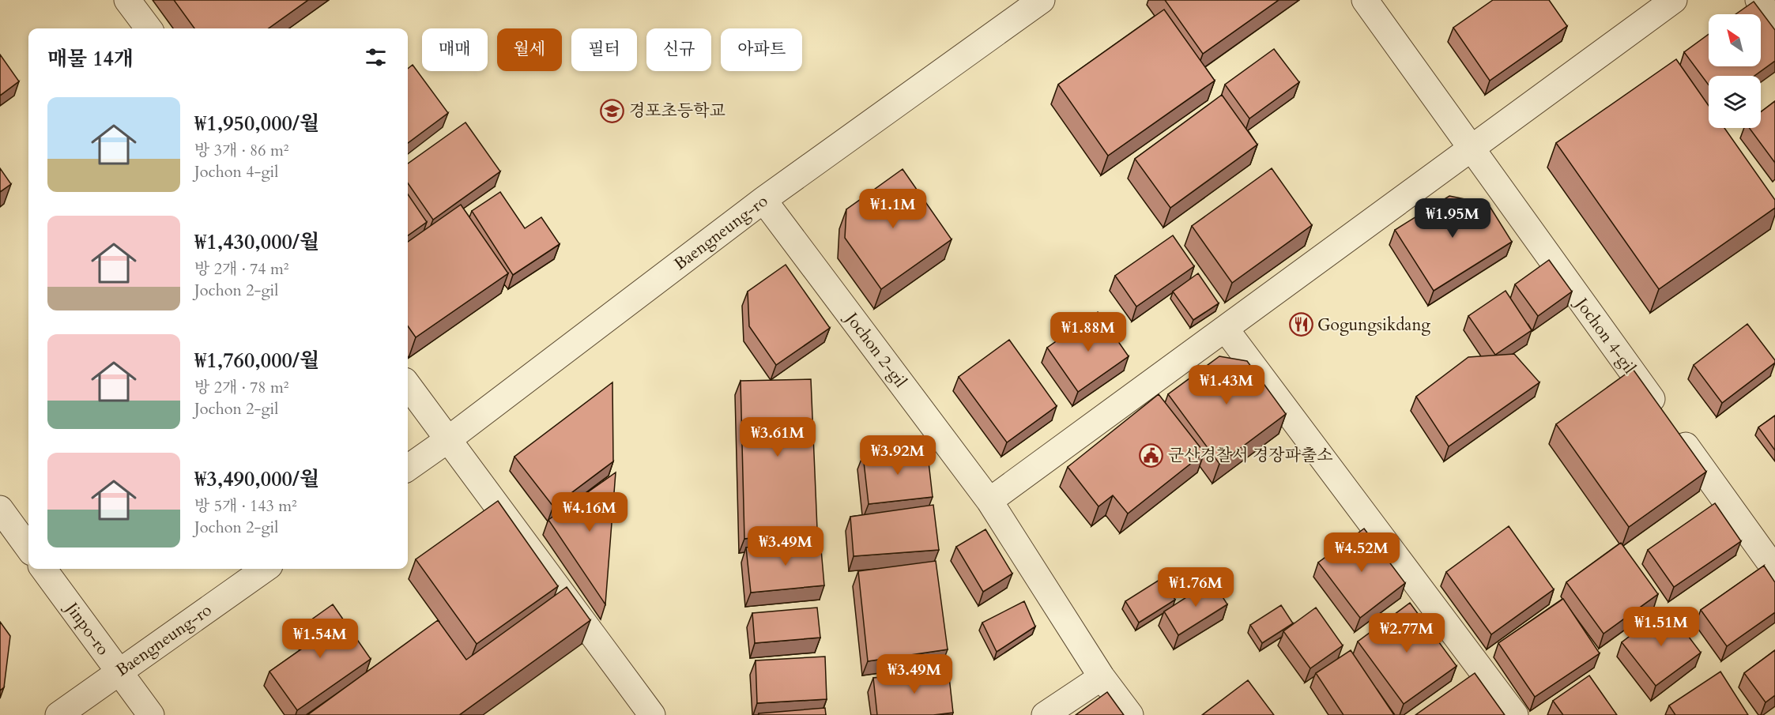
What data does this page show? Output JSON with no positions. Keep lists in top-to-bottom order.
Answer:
{
  "streets": {
    "street": [
      "Baengneung-ro",
      "Jochon 4-gil",
      "Jochon 2-gil",
      "Jinpo-ro"
    ]
  },
  "crossings": [
    ["Baengneung-ro", "Jochon 2-gil"],
    ["Baengneung-ro", "Jinpo-ro"]
  ],
  "places": {
    "school or university": ["경포초등학교"],
    "restaurant": ["Gogungsikdang"],
    "public building": ["군산경찰서 경장파출소"]
  },
  "north": "top left",
  "page": {
    "chip": [
      "매매",
      "월세",
      "필터",
      "신규",
      "아파트"
    ],
    "heading": "매물 14개",
    "list": [
      {
        "name": "₩1,950,000/월",
        "note": "방 3개 · 86 m² · Jochon 4-gil"
      },
      {
        "name": "₩1,430,000/월",
        "note": "방 2개 · 74 m² · Jochon 2-gil"
      },
      {
        "name": "₩1,760,000/월",
        "note": "방 2개 · 78 m² · Jochon 2-gil"
      },
      {
        "name": "₩3,490,000/월",
        "note": "방 5개 · 143 m² · Jochon 2-gil"
      }
    ],
    "price": [
      "₩1.1M",
      "₩1.95M",
      "₩1.88M",
      "₩1.43M",
      "₩3.61M",
      "₩3.92M",
      "₩4.16M",
      "₩3.49M",
      "₩4.52M",
      "₩1.76M",
      "₩1.51M",
      "₩2.77M",
      "₩1.54M",
      "₩3.49M"
    ]
  }
}
